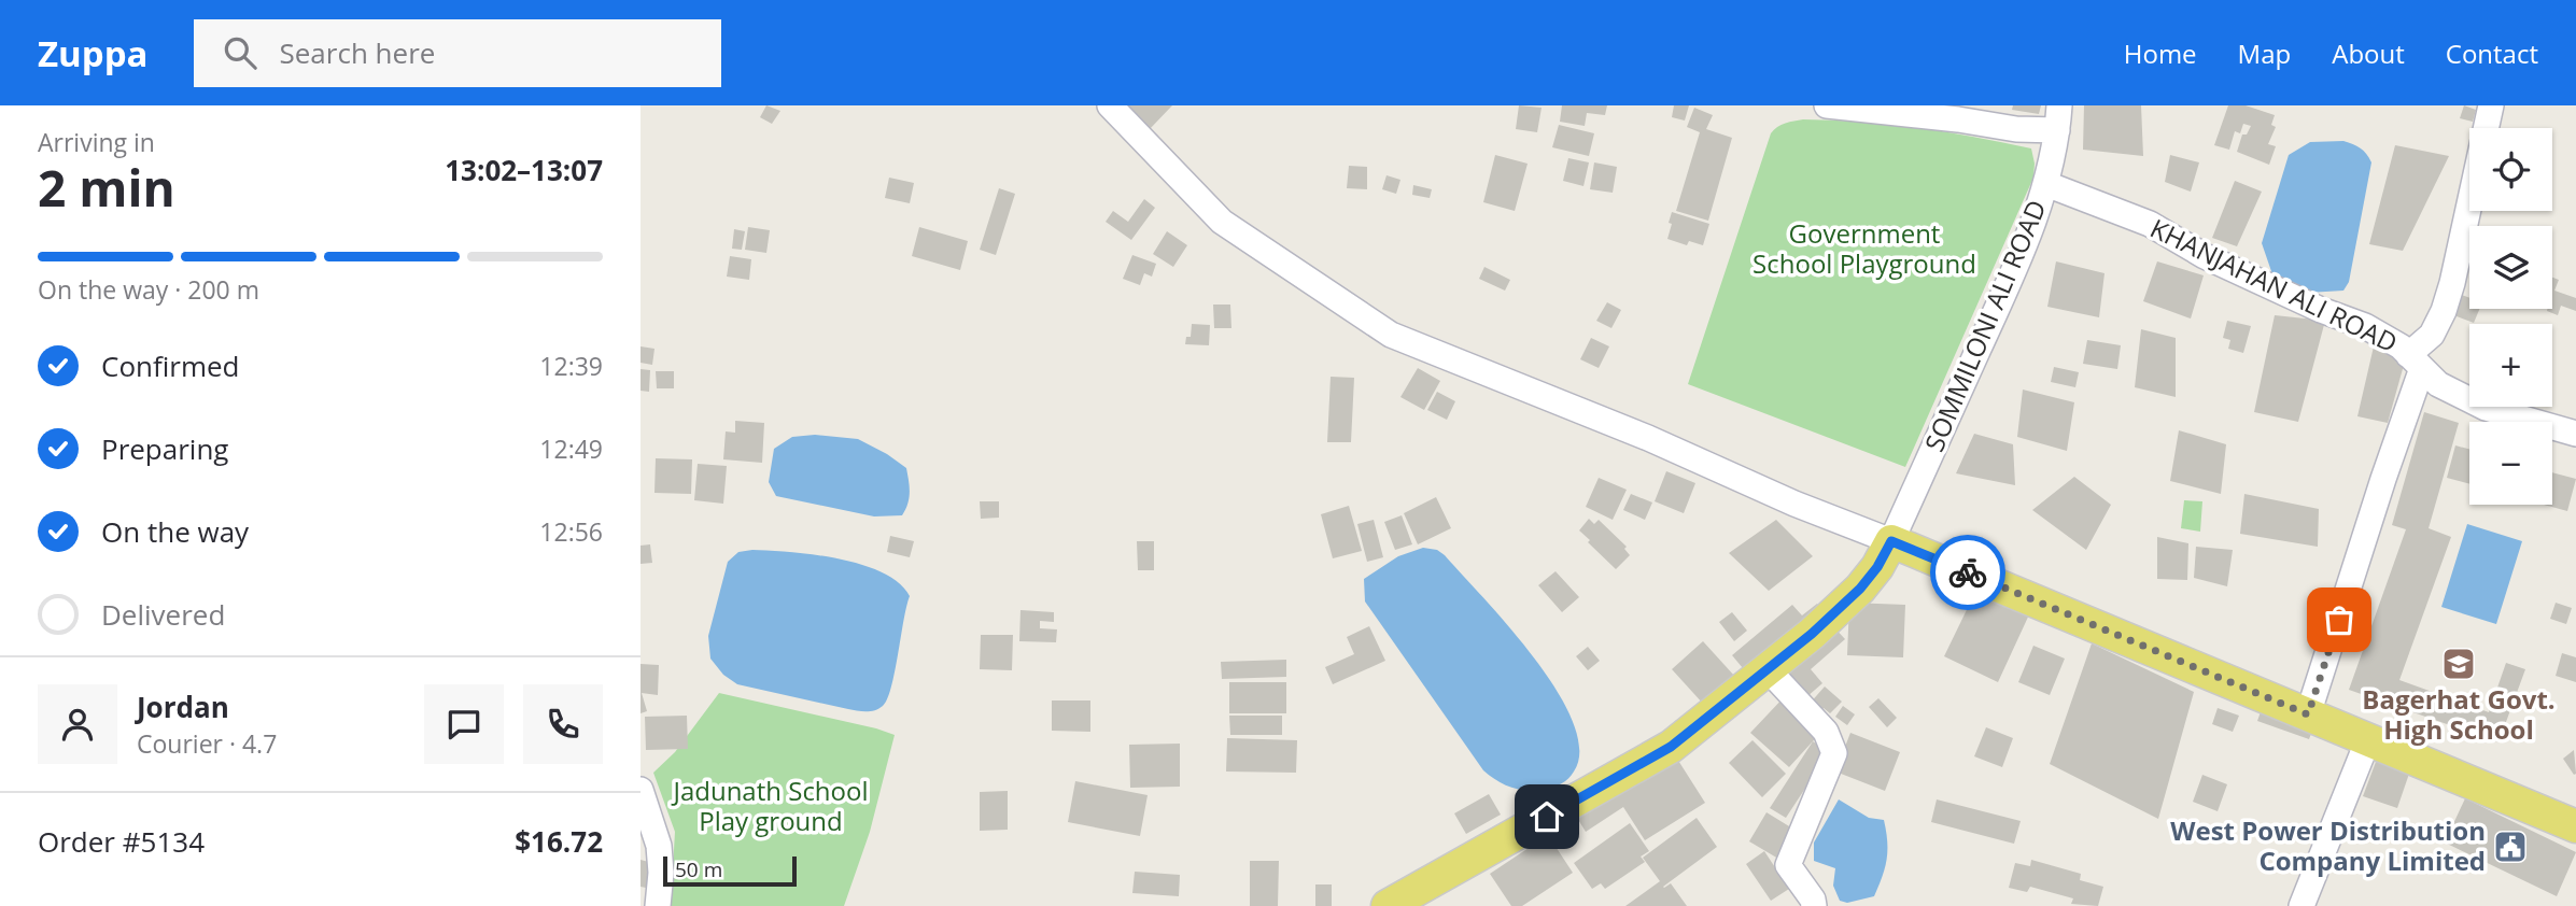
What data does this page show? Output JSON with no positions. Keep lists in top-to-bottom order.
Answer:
{
  "streets": {
    "street": ["KHANJAHAN ALI ROAD", "SOMMILONI ALI ROAD"]
  },
  "crossings": [
    ["KHANJAHAN ALI ROAD", "SOMMILONI ALI ROAD"]
  ],
  "parks": ["Government School Playground", "Jadunath School Play ground"],
  "places": {
    "school or university": ["Bagerhat Govt. High School"],
    "public building": ["West Power Distribution Company Limited"]
  },
  "scale_bar": "50 m",
  "page": {
    "header": "Zuppa",
    "search": "Search here",
    "nav": [
      "Home",
      "Map",
      "About",
      "Contact"
    ],
    "heading": ["2 min", "Arriving in", "13:02–13:07"],
    "panel": [
      "Jordan",
      "Courier · 4.7",
      "Order #5134",
      "$16.72"
    ],
    "map_buttons": ["+", "−"],
    "bar": "On the way · 200 m",
    "list": [
      ["Confirmed", "12:39"],
      ["Preparing", "12:49"],
      ["On the way", "12:56"],
      "Delivered"
    ],
    "scale": "50 m"
  }
}
